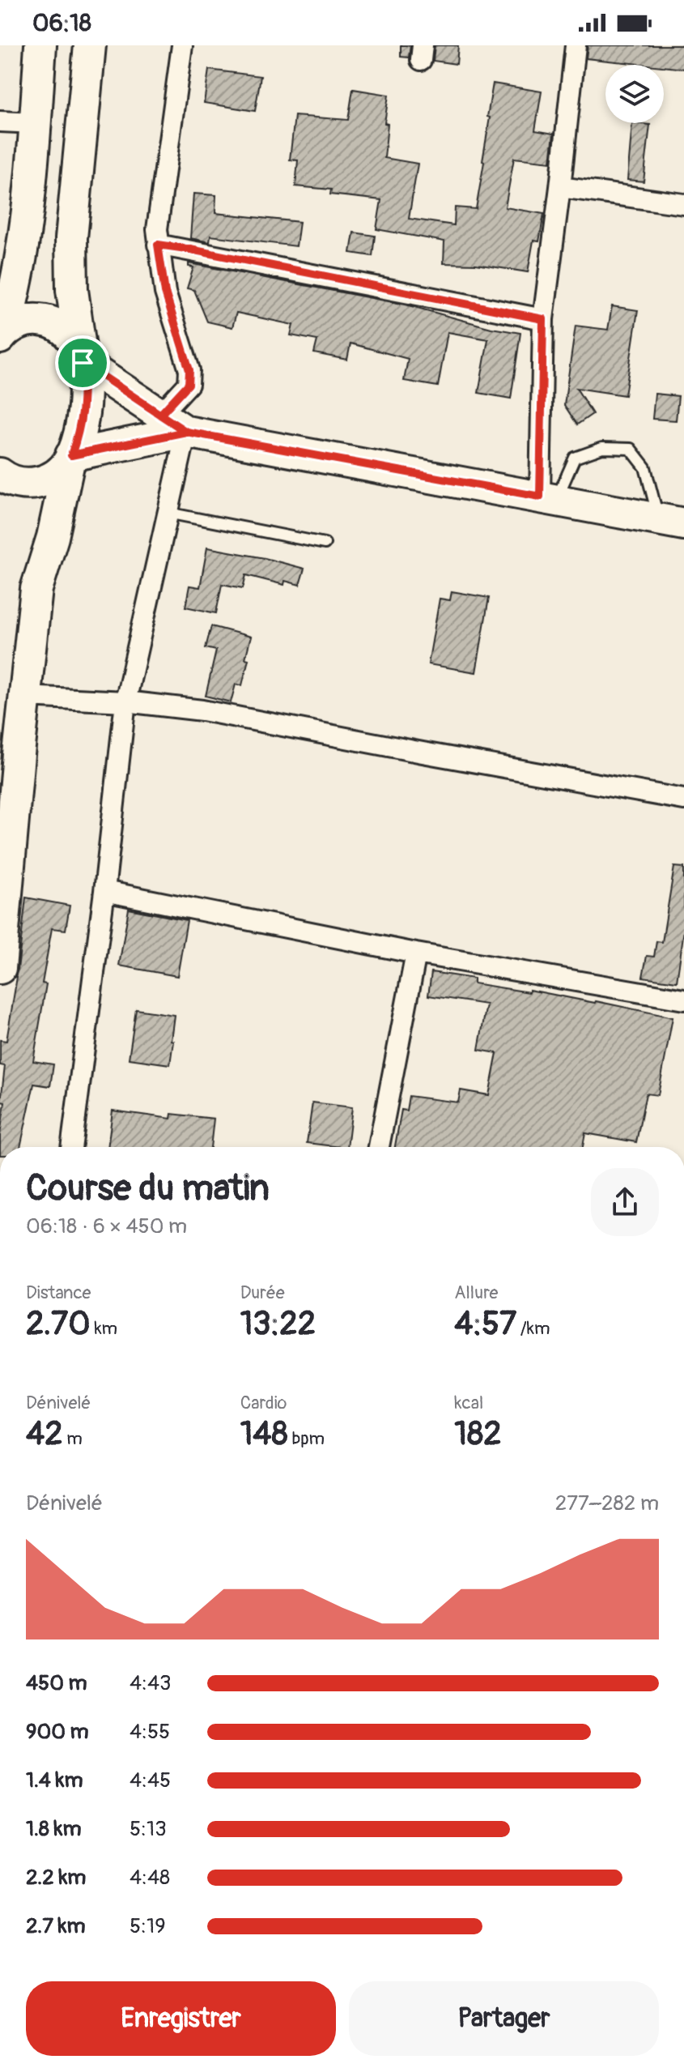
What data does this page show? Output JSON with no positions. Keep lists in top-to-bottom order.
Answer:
{
  "page": {
    "status": "06:18",
    "heading": ["Course du matin", "06:18 · 6 × 450 m"],
    "stats": [
      ["Distance", "2.70 km"],
      ["Durée", "13:22"],
      ["Allure", "4:57 /km"],
      ["Dénivelé", "42 m"],
      ["Cardio", "148 bpm"],
      ["kcal", "182"]
    ],
    "chart": ["Dénivelé", "277–282 m"],
    "list": [
      {
        "name": "450 m",
        "note": "4:43"
      },
      {
        "name": "900 m",
        "note": "4:55"
      },
      {
        "name": "1.4 km",
        "note": "4:45"
      },
      {
        "name": "1.8 km",
        "note": "5:13"
      },
      {
        "name": "2.2 km",
        "note": "4:48"
      },
      {
        "name": "2.7 km",
        "note": "5:19"
      }
    ],
    "buttons": ["Enregistrer", "Partager"]
  }
}
